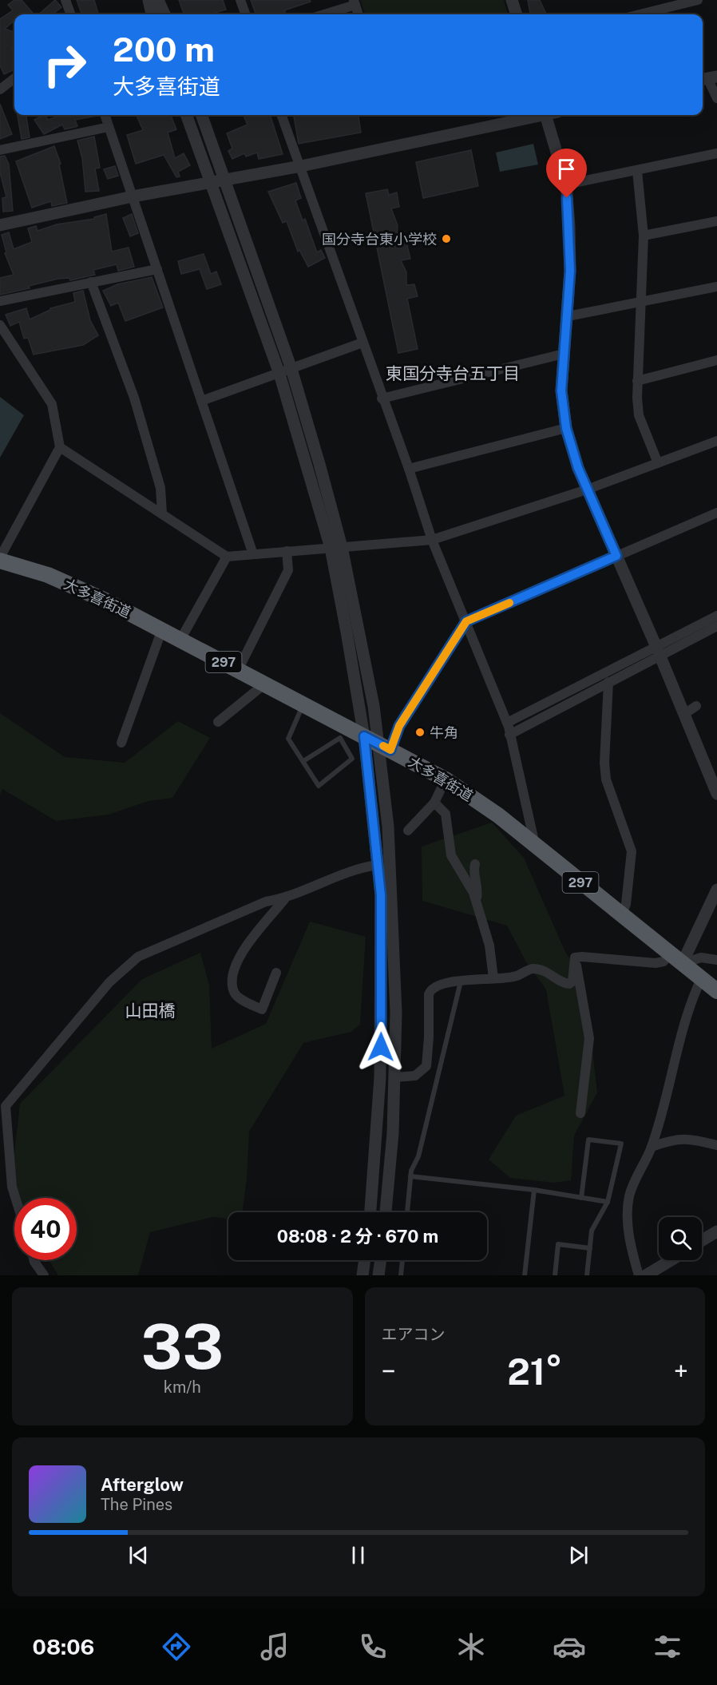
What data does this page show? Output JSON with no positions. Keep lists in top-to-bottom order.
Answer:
{
  "streets": {
    "highway": ["大多喜街道", "297"]
  },
  "districts": ["東国分寺台五丁目", "山田橋"],
  "places": ["国分寺台東小学校", "牛角"],
  "page": {
    "turn": ["200 m", "大多喜街道"],
    "limit": "40",
    "trip": "08:08 · 2 分 · 670 m",
    "tile": [
      ["33", "km/h"],
      "エアコン"
    ],
    "heat": ["−", "21°", "+"],
    "song": ["Afterglow", "The Pines"],
    "tabs": "08:06"
  }
}
